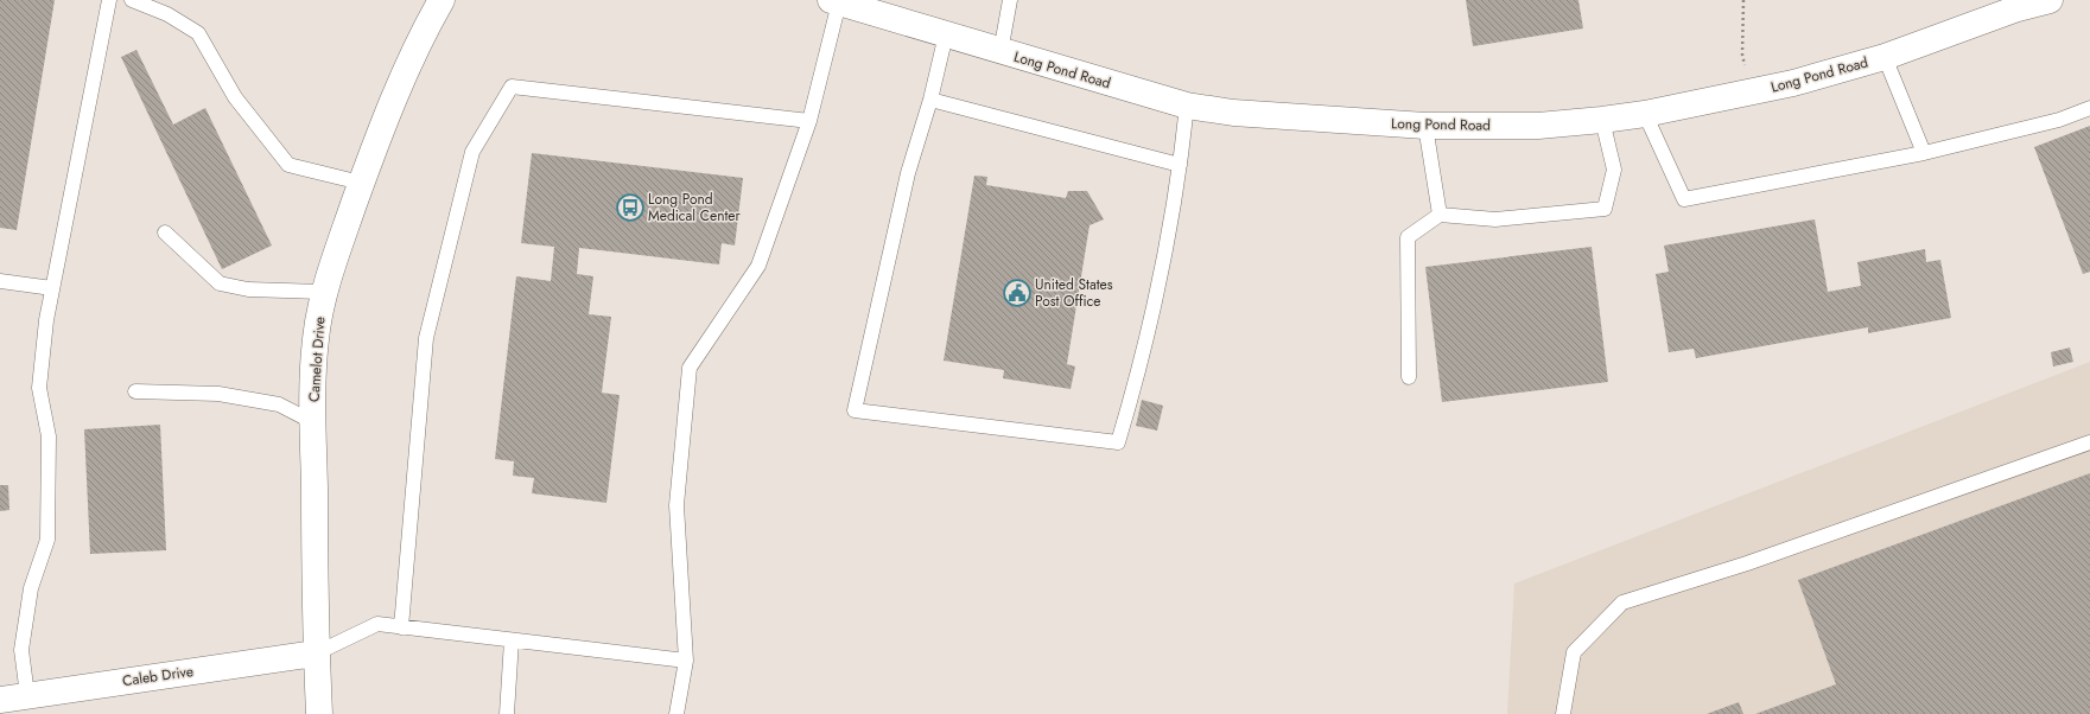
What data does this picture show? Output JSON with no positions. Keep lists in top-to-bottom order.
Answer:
{
  "streets": {
    "street": ["Long Pond Road", "Camelot Drive", "Caleb Drive"]
  },
  "crossings": [
    ["Camelot Drive", "Caleb Drive"]
  ],
  "places": {
    "bus stop": ["Long Pond Medical Center"],
    "public building": ["United States Post Office"]
  }
}
